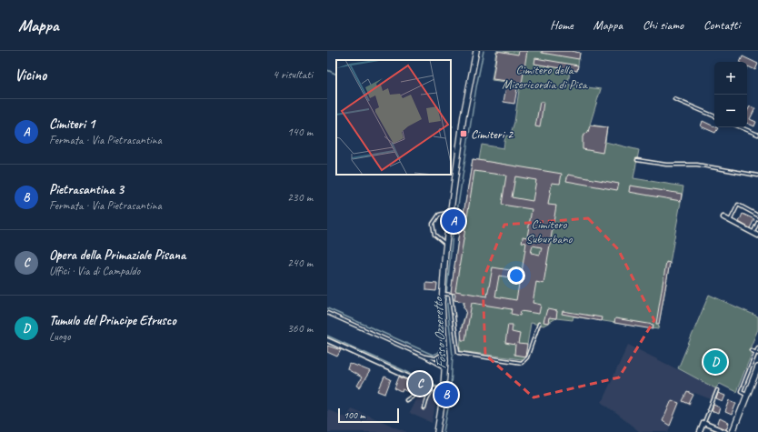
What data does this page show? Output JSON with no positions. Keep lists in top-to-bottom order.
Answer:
{
  "water": ["Fosso Ozzeretto"],
  "parks": ["Cimitero della Misericordia di Pisa", "Cimitero Suburbano"],
  "places": {
    "transit": ["Cimiteri 2"]
  },
  "scale_bar": "100 m",
  "page": {
    "header": "Mappa",
    "nav": [
      "Home",
      "Mappa",
      "Chi siamo",
      "Contatti"
    ],
    "heading": ["Vicino", "4 risultati"],
    "map_buttons": ["+", "−"],
    "list": [
      {
        "mark": "A",
        "name": "Cimiteri 1",
        "note": "Fermata · Via Pietrasantina",
        "value": "140 m"
      },
      {
        "mark": "B",
        "name": "Pietrasantina 3",
        "note": "Fermata · Via Pietrasantina",
        "value": "230 m"
      },
      {
        "mark": "C",
        "name": "Opera della Primaziale Pisana",
        "note": "Uffici · Via di Campaldo",
        "value": "240 m"
      },
      {
        "mark": "D",
        "name": "Tumulo del Principe Etrusco",
        "note": "Luogo",
        "value": "360 m"
      }
    ],
    "pins": [
      "A",
      "D",
      "C",
      "B"
    ],
    "scale": "100 m"
  }
}
